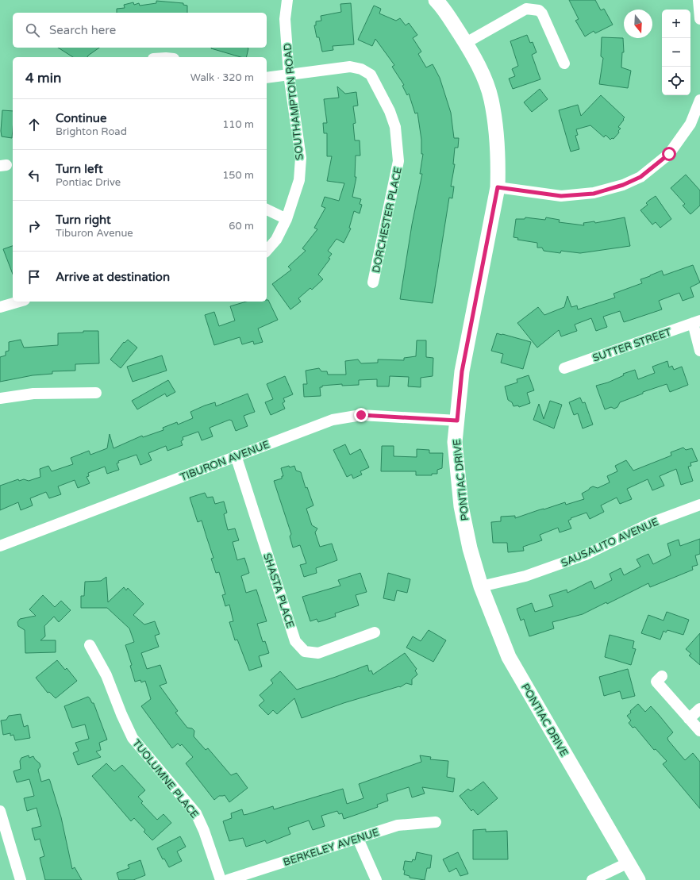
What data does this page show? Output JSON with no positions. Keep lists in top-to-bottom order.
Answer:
{
  "streets": {
    "main road": ["PONTIAC DRIVE"],
    "street": [
      "SOUTHAMPTON ROAD",
      "DORCHESTER PLACE",
      "SUTTER STREET",
      "TIBURON AVENUE",
      "SAUSALITO AVENUE",
      "SHASTA PLACE",
      "TUOLUMNE PLACE",
      "BERKELEY AVENUE"
    ]
  },
  "crossings": [
    ["SOUTHAMPTON ROAD", "DORCHESTER PLACE"],
    ["TIBURON AVENUE", "PONTIAC DRIVE"],
    ["TIBURON AVENUE", "SHASTA PLACE"],
    ["PONTIAC DRIVE", "SAUSALITO AVENUE"]
  ],
  "north": "bottom",
  "page": {
    "map_buttons": ["+", "−"],
    "search": "Search here",
    "heading": ["4 min", "Walk · 320 m"],
    "list": [
      ["Continue", "Brighton Road", "110 m"],
      ["Turn left", "Pontiac Drive", "150 m"],
      ["Turn right", "Tiburon Avenue", "60 m"],
      "Arrive at destination"
    ]
  }
}
